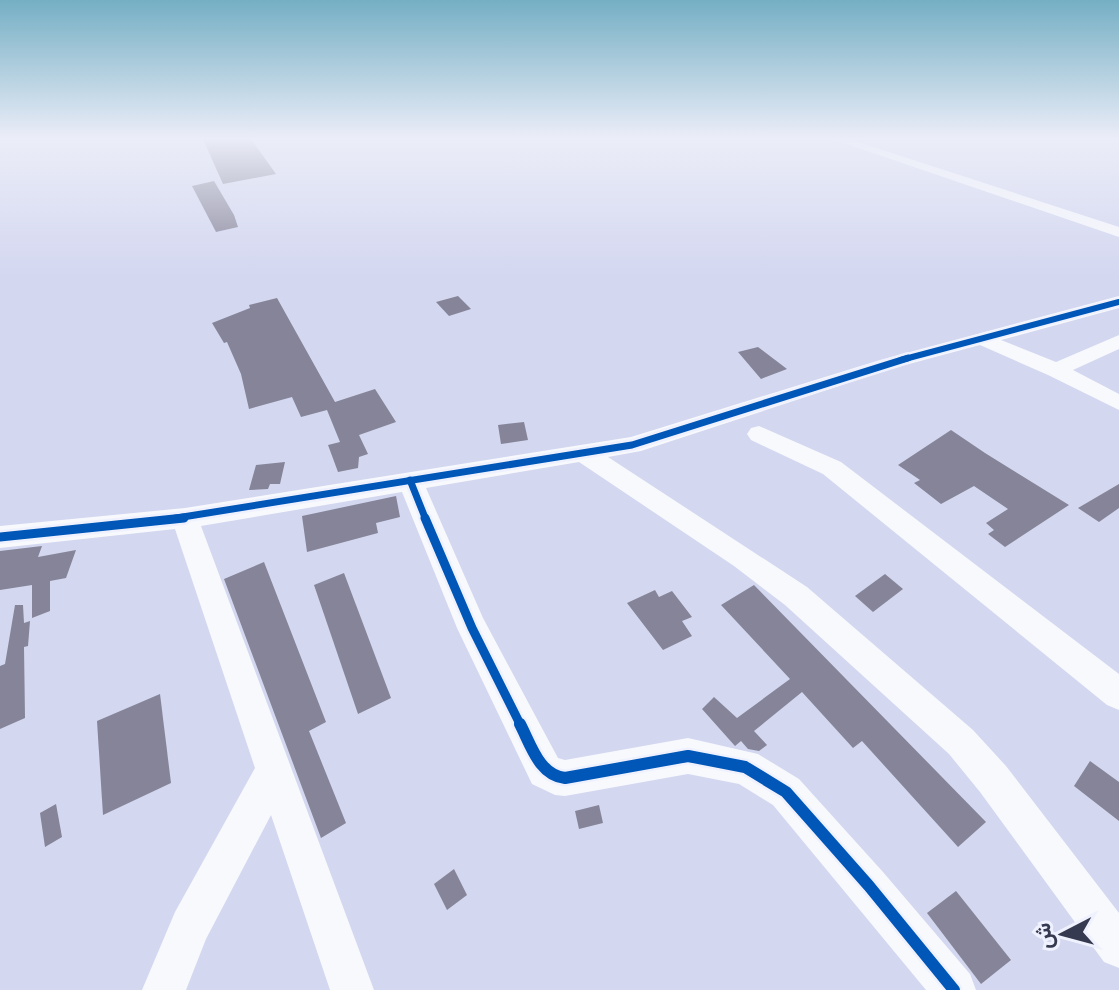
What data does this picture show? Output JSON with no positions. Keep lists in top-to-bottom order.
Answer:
{
  "north": "left"
}
